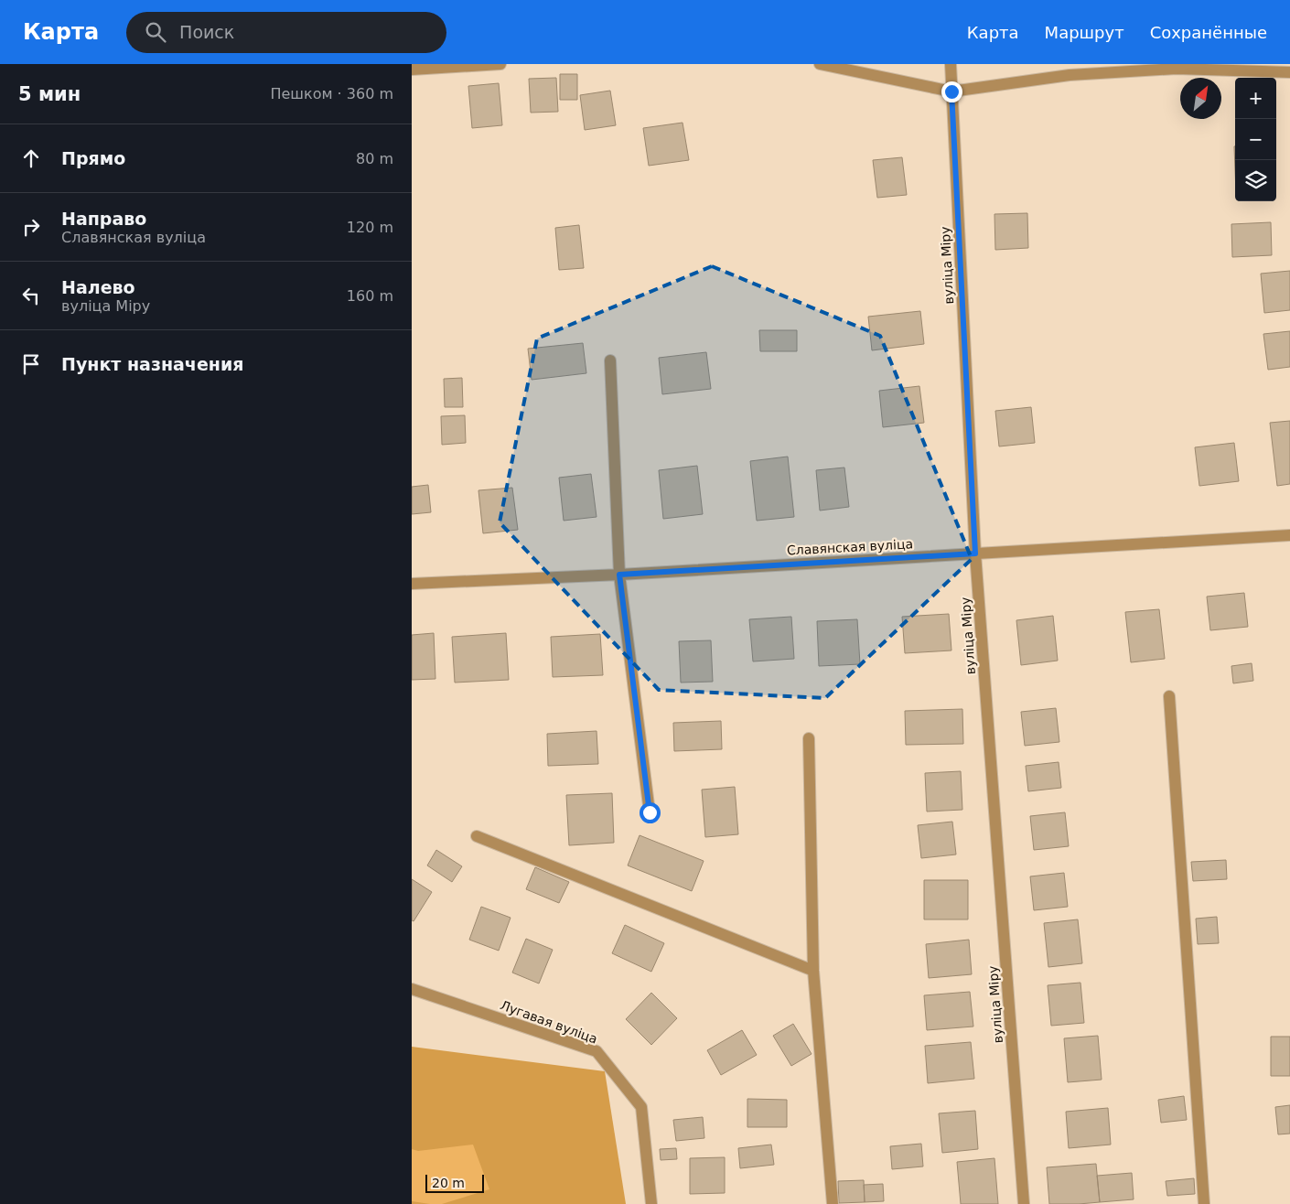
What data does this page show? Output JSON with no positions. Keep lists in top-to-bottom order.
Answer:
{
  "streets": {
    "street": ["вуліца Міру", "Славянская вуліца", "Лугавая вуліца"]
  },
  "crossings": [
    ["вуліца Міру", "Славянская вуліца"]
  ],
  "scale_bar": "20 m",
  "north": "top right",
  "page": {
    "header": "Карта",
    "search": "Поиск",
    "nav": ["Карта", "Маршрут", "Сохранённые"],
    "heading": ["5 мин", "Пешком · 360 m"],
    "map_buttons": ["+", "−"],
    "list": [
      ["Прямо", "80 m"],
      ["Направо", "Славянская вуліца", "120 m"],
      ["Налево", "вуліца Міру", "160 m"],
      "Пункт назначения"
    ],
    "scale": "20 m"
  }
}
